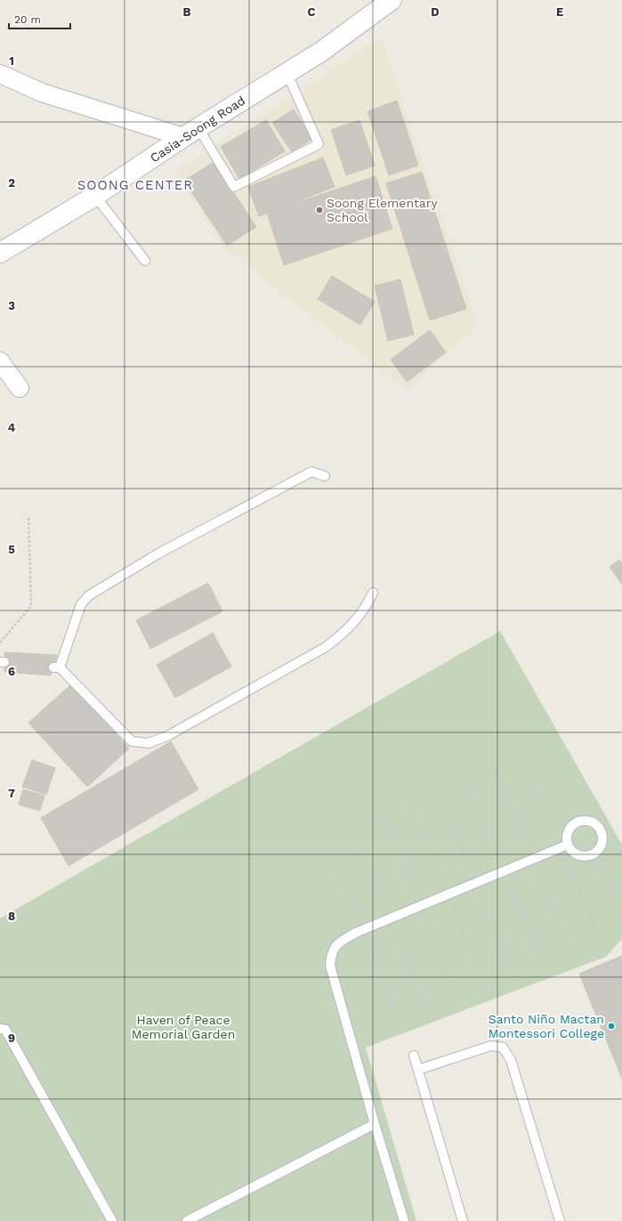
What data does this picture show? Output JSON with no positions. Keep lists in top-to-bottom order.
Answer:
{
  "streets": {
    "street": ["Casia-Soong Road"]
  },
  "districts": ["SOONG CENTER"],
  "parks": ["Haven of Peace Memorial Garden"],
  "places": ["Soong Elementary School", "Santo Niño Mactan Montessori College"],
  "scale_bar": "20 m",
  "grid": {
    "columns": [
      "B",
      "C",
      "D",
      "E"
    ],
    "rows": [
      "1",
      "2",
      "3",
      "4",
      "5",
      "6",
      "7",
      "8",
      "9"
    ]
  }
}
